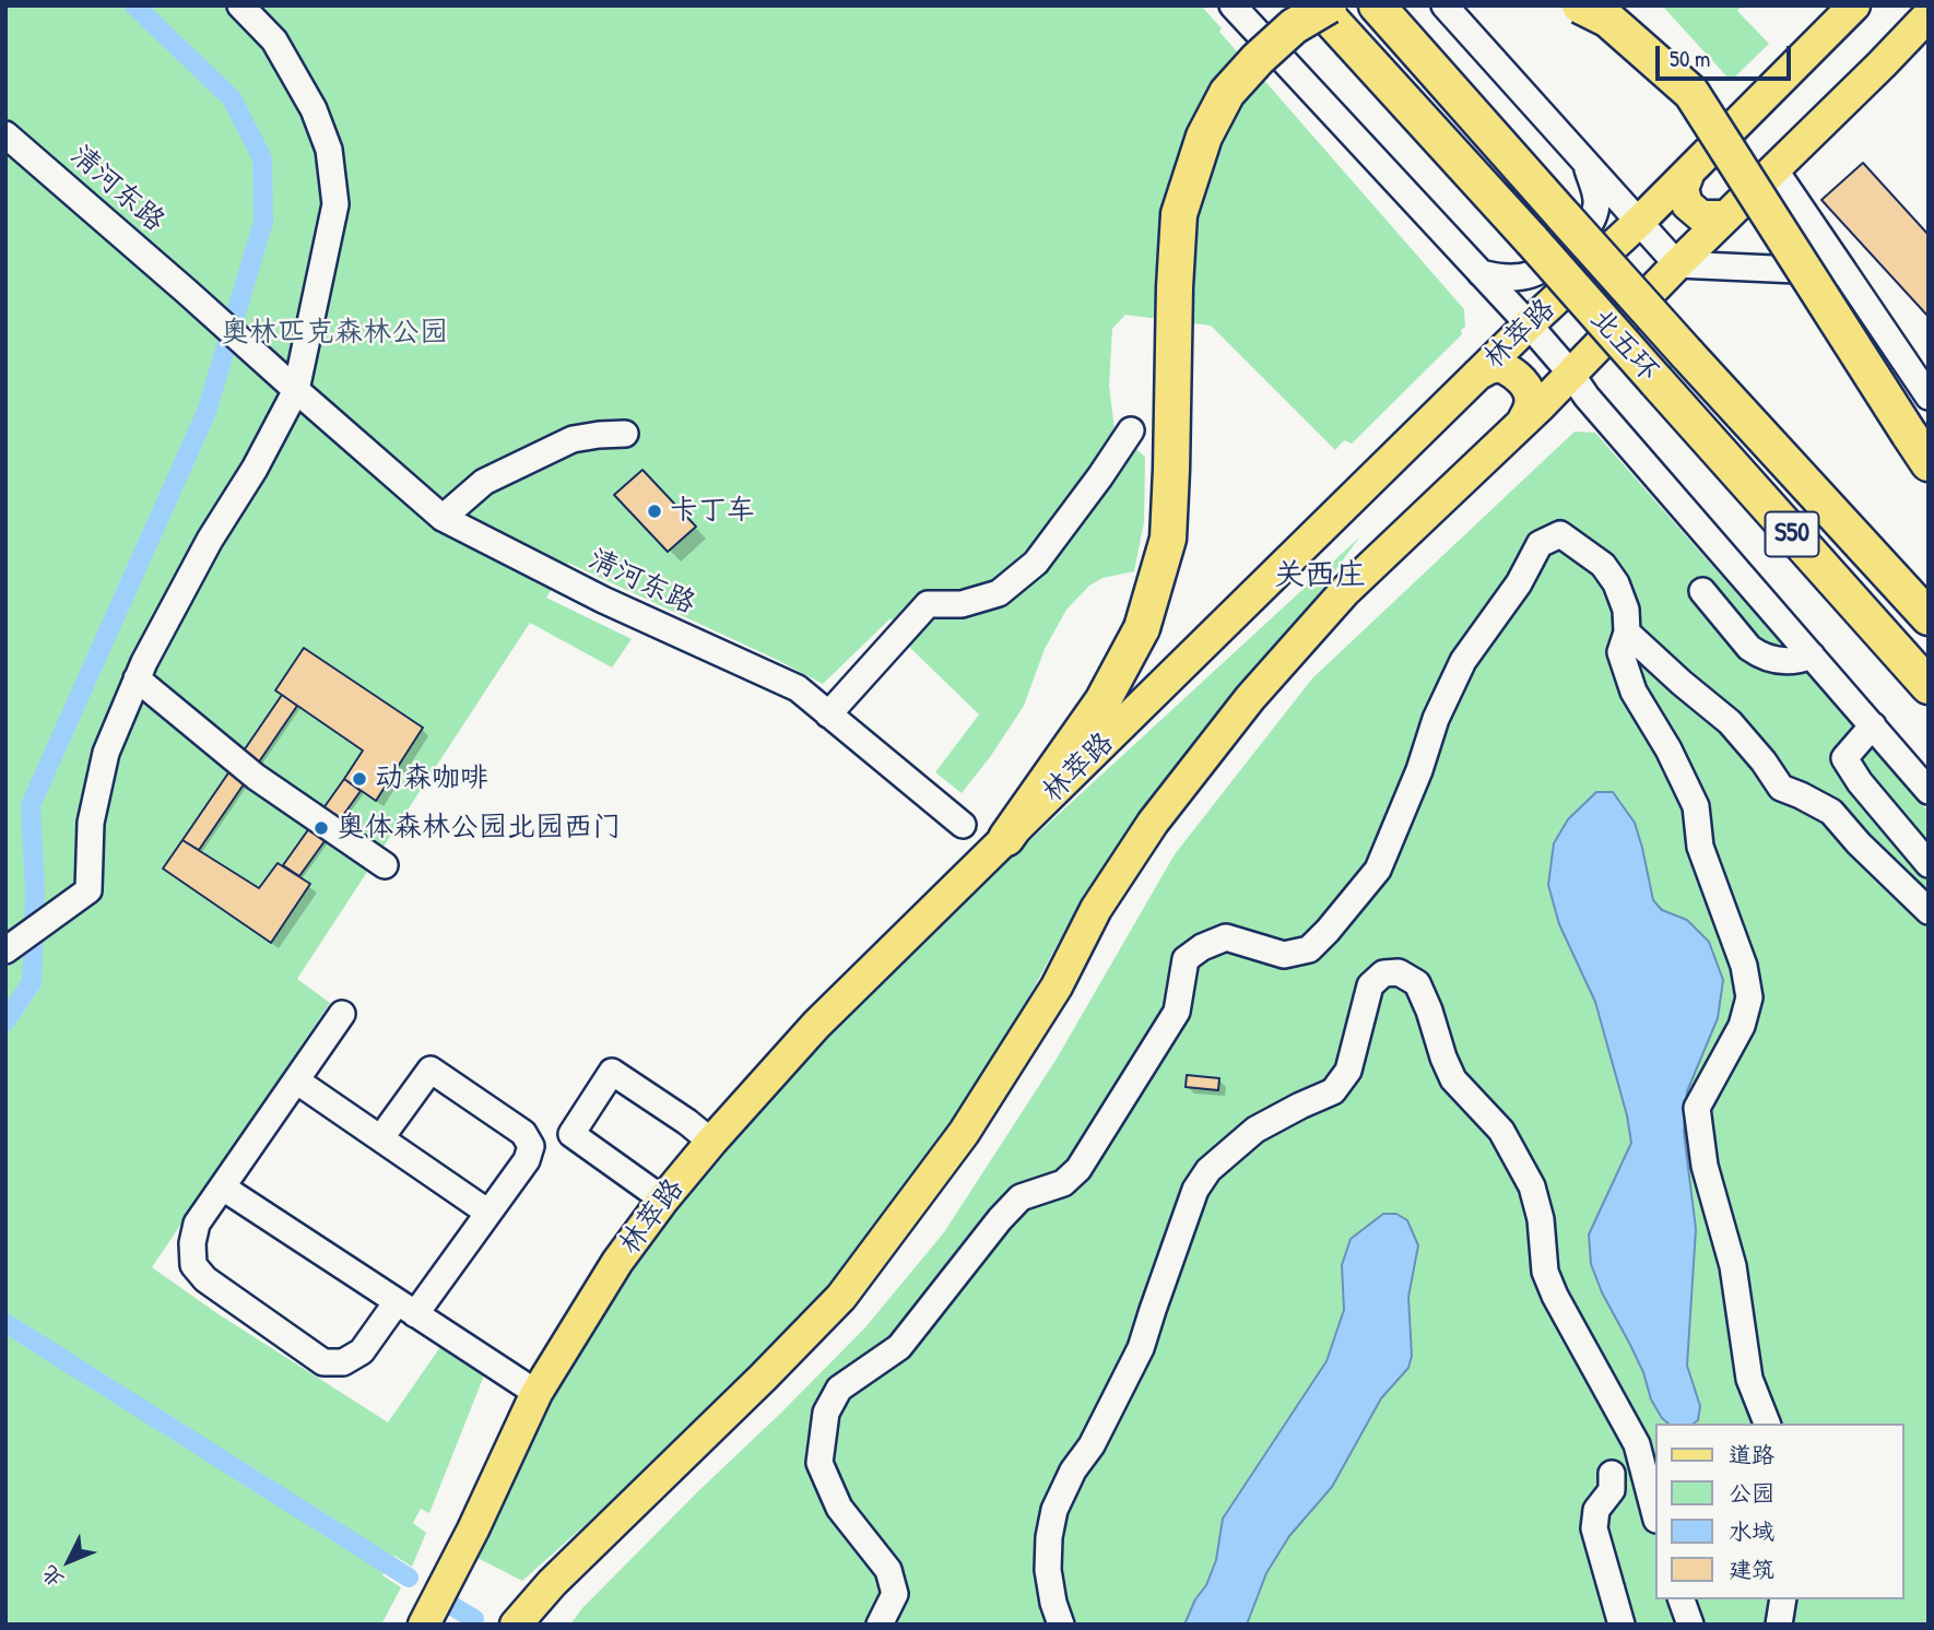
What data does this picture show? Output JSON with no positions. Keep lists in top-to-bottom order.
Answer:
{
  "streets": {
    "highway": ["北五环", "S50"],
    "main road": ["林萃路"],
    "street": ["清河东路"]
  },
  "districts": ["关西庄"],
  "parks": ["奥林匹克森林公园"],
  "places": ["卡丁车", "动森咖啡", "奥体森林公园北园西门"],
  "legend": [
    "道路",
    "公园",
    "水域",
    "建筑"
  ],
  "scale_bar": "50 m",
  "north": "bottom left"
}
